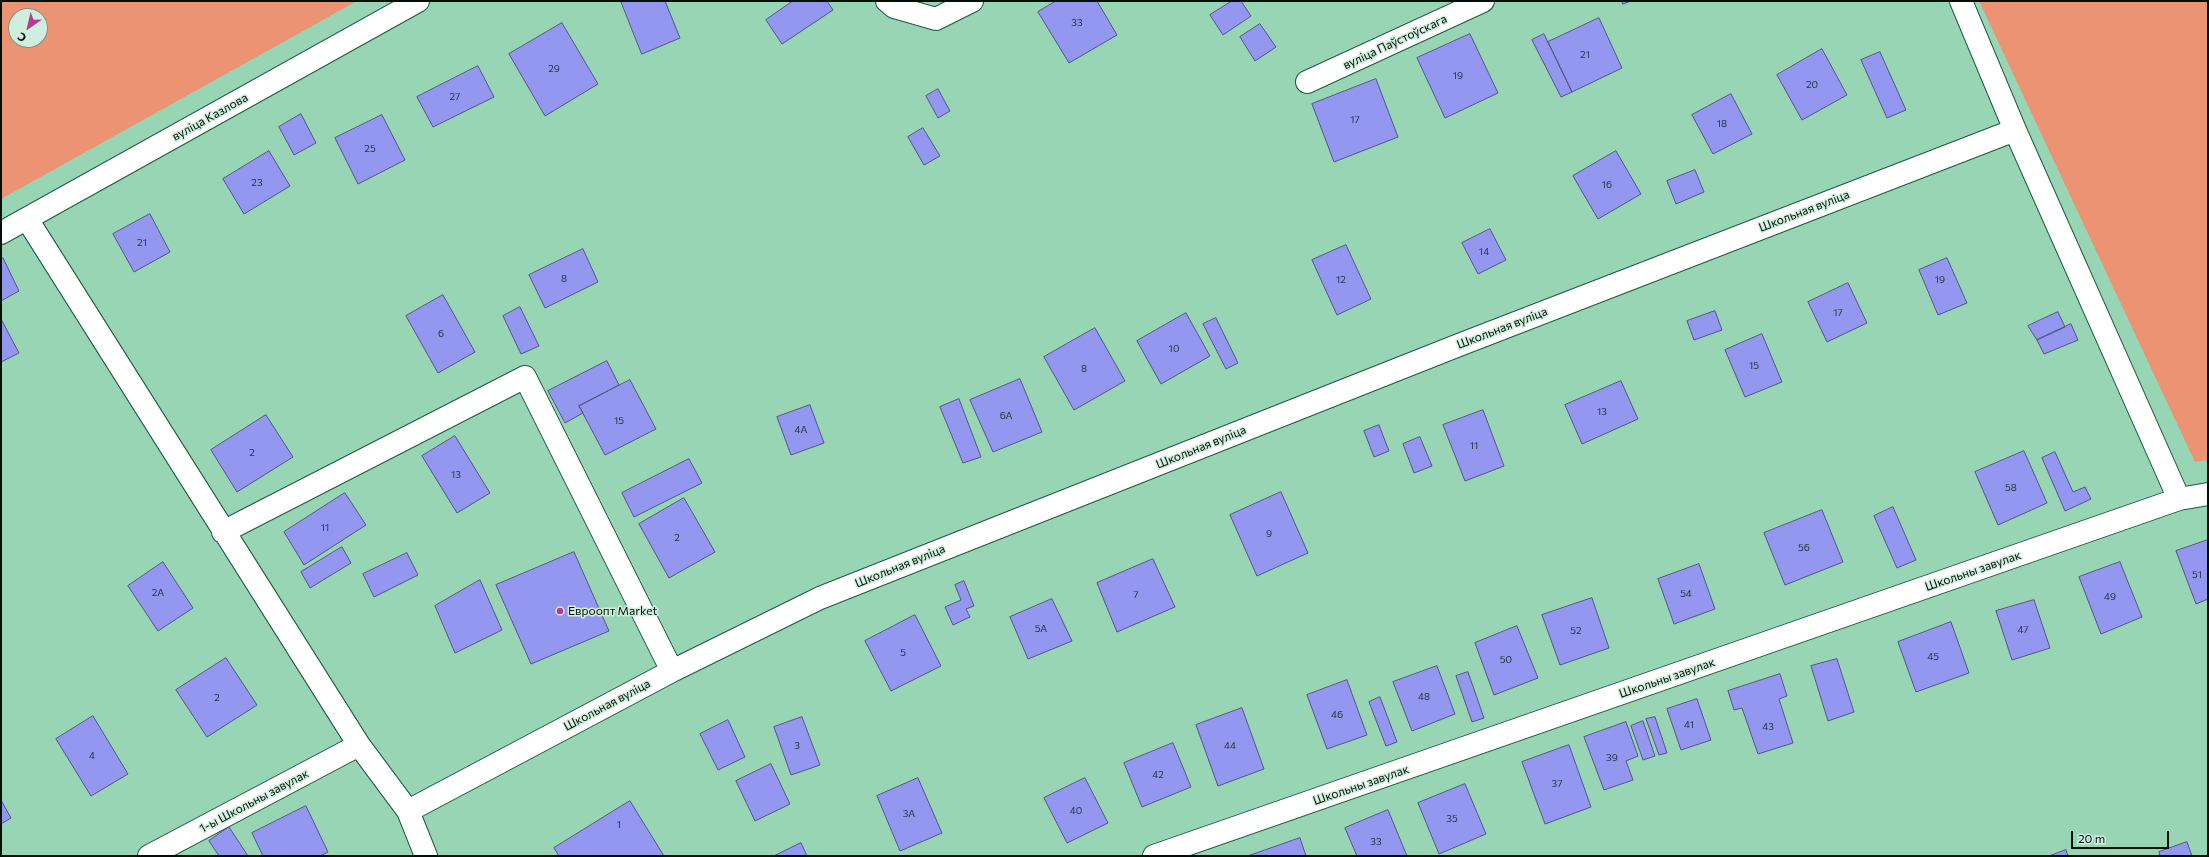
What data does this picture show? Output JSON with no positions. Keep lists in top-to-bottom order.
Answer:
{
  "streets": {
    "street": [
      "вуліца Паўстоўскага",
      "вуліца Казлова",
      "Школьная вуліца",
      "Школьны завулак",
      "1-ы Школьны завулак"
    ]
  },
  "places": ["Евроопт Market"],
  "house_numbers": [
    "33",
    "21",
    "29",
    "19",
    "20",
    "27",
    "17",
    "18",
    "25",
    "23",
    "16",
    "21",
    "14",
    "8",
    "12",
    "19",
    "17",
    "6",
    "10",
    "15",
    "8",
    "13",
    "6А",
    "15",
    "4А",
    "11",
    "2",
    "13",
    "58",
    "11",
    "9",
    "2",
    "56",
    "51",
    "2А",
    "54",
    "7",
    "49",
    "5А",
    "47",
    "52",
    "5",
    "45",
    "50",
    "48",
    "2",
    "46",
    "41",
    "43",
    "3",
    "44",
    "4",
    "39",
    "42",
    "37",
    "40",
    "3А",
    "35",
    "1",
    "33"
  ],
  "scale_bar": "20 m",
  "north": "bottom left"
}
